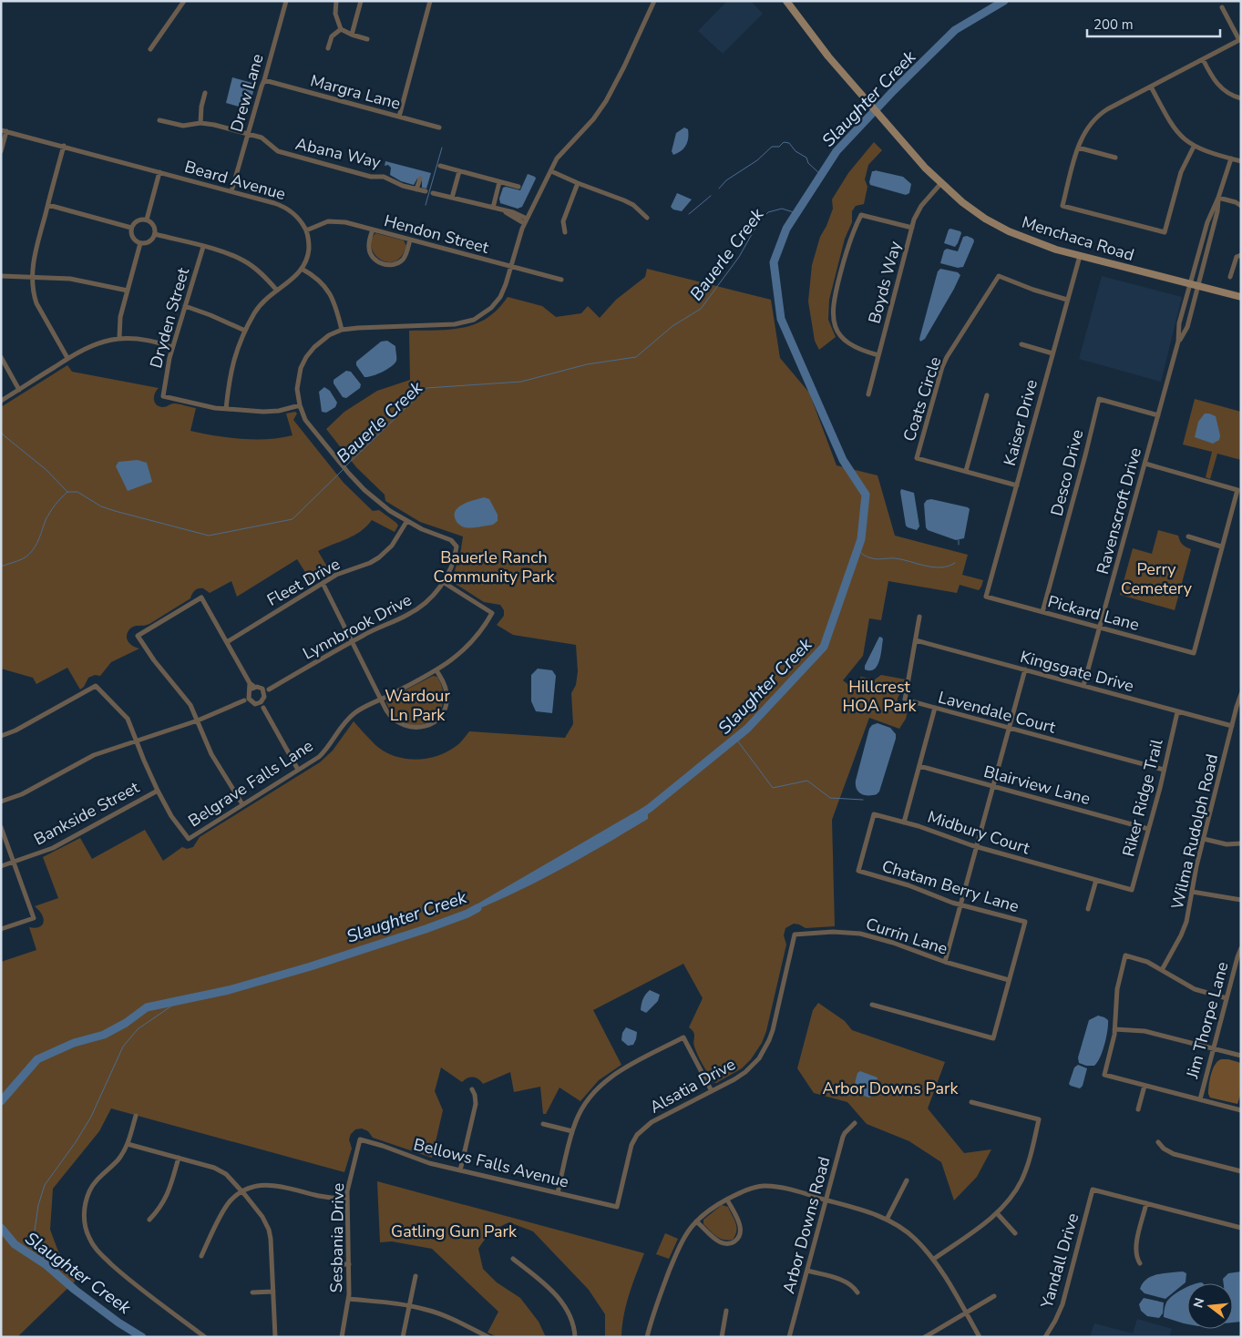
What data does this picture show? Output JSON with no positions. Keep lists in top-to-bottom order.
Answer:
{
  "streets": {
    "main road": ["Menchaca Road"],
    "street": [
      "Margra Lane",
      "Drew Lane",
      "Abana Way",
      "Beard Avenue",
      "Hendon Street",
      "Boyds Way",
      "Dryden Street",
      "Coats Circle",
      "Kaiser Drive",
      "Desco Drive",
      "Ravenscroft Drive",
      "Fleet Drive",
      "Pickard Lane",
      "Lynnbrook Drive",
      "Kingsgate Drive",
      "Lavendale Court",
      "Belgrave Falls Lane",
      "Blairview Lane",
      "Riker Ridge Trail",
      "Bankside Street",
      "Wilma Rudolph Road",
      "Midbury Court",
      "Chatam Berry Lane",
      "Currin Lane",
      "Jim Thorpe Lane",
      "Alsatia Drive",
      "Bellows Falls Avenue",
      "Arbor Downs Road",
      "Sesbania Drive",
      "Yandall Drive"
    ]
  },
  "crossings": [
    ["Margra Lane", "Drew Lane"],
    ["Drew Lane", "Abana Way"],
    ["Drew Lane", "Beard Avenue"],
    ["Beard Avenue", "Hendon Street"],
    ["Hendon Street", "Lynnbrook Drive"],
    ["Menchaca Road", "Boyds Way"],
    ["Menchaca Road", "Kaiser Drive"],
    ["Menchaca Road", "Ravenscroft Drive"],
    ["Coats Circle", "Kaiser Drive"],
    ["Kaiser Drive", "Pickard Lane"],
    ["Desco Drive", "Ravenscroft Drive"],
    ["Desco Drive", "Pickard Lane"],
    ["Ravenscroft Drive", "Pickard Lane"],
    ["Ravenscroft Drive", "Kingsgate Drive"],
    ["Fleet Drive", "Lynnbrook Drive"],
    ["Lynnbrook Drive", "Belgrave Falls Lane"],
    ["Kingsgate Drive", "Lavendale Court"],
    ["Kingsgate Drive", "Riker Ridge Trail"],
    ["Kingsgate Drive", "Wilma Rudolph Road"],
    ["Lavendale Court", "Riker Ridge Trail"],
    ["Belgrave Falls Lane", "Bankside Street"],
    ["Blairview Lane", "Riker Ridge Trail"],
    ["Riker Ridge Trail", "Midbury Court"],
    ["Midbury Court", "Chatam Berry Lane"],
    ["Chatam Berry Lane", "Currin Lane"],
    ["Currin Lane", "Alsatia Drive"],
    ["Alsatia Drive", "Bellows Falls Avenue"],
    ["Bellows Falls Avenue", "Sesbania Drive"]
  ],
  "water": ["Slaughter Creek", "Bauerle Creek"],
  "parks": [
    "Bauerle Ranch Community Park",
    "Perry Cemetery",
    "Hillcrest HOA Park",
    "Wardour Ln Park",
    "Arbor Downs Park",
    "Gatling Gun Park"
  ],
  "scale_bar": "200 m",
  "north": "left"
}
